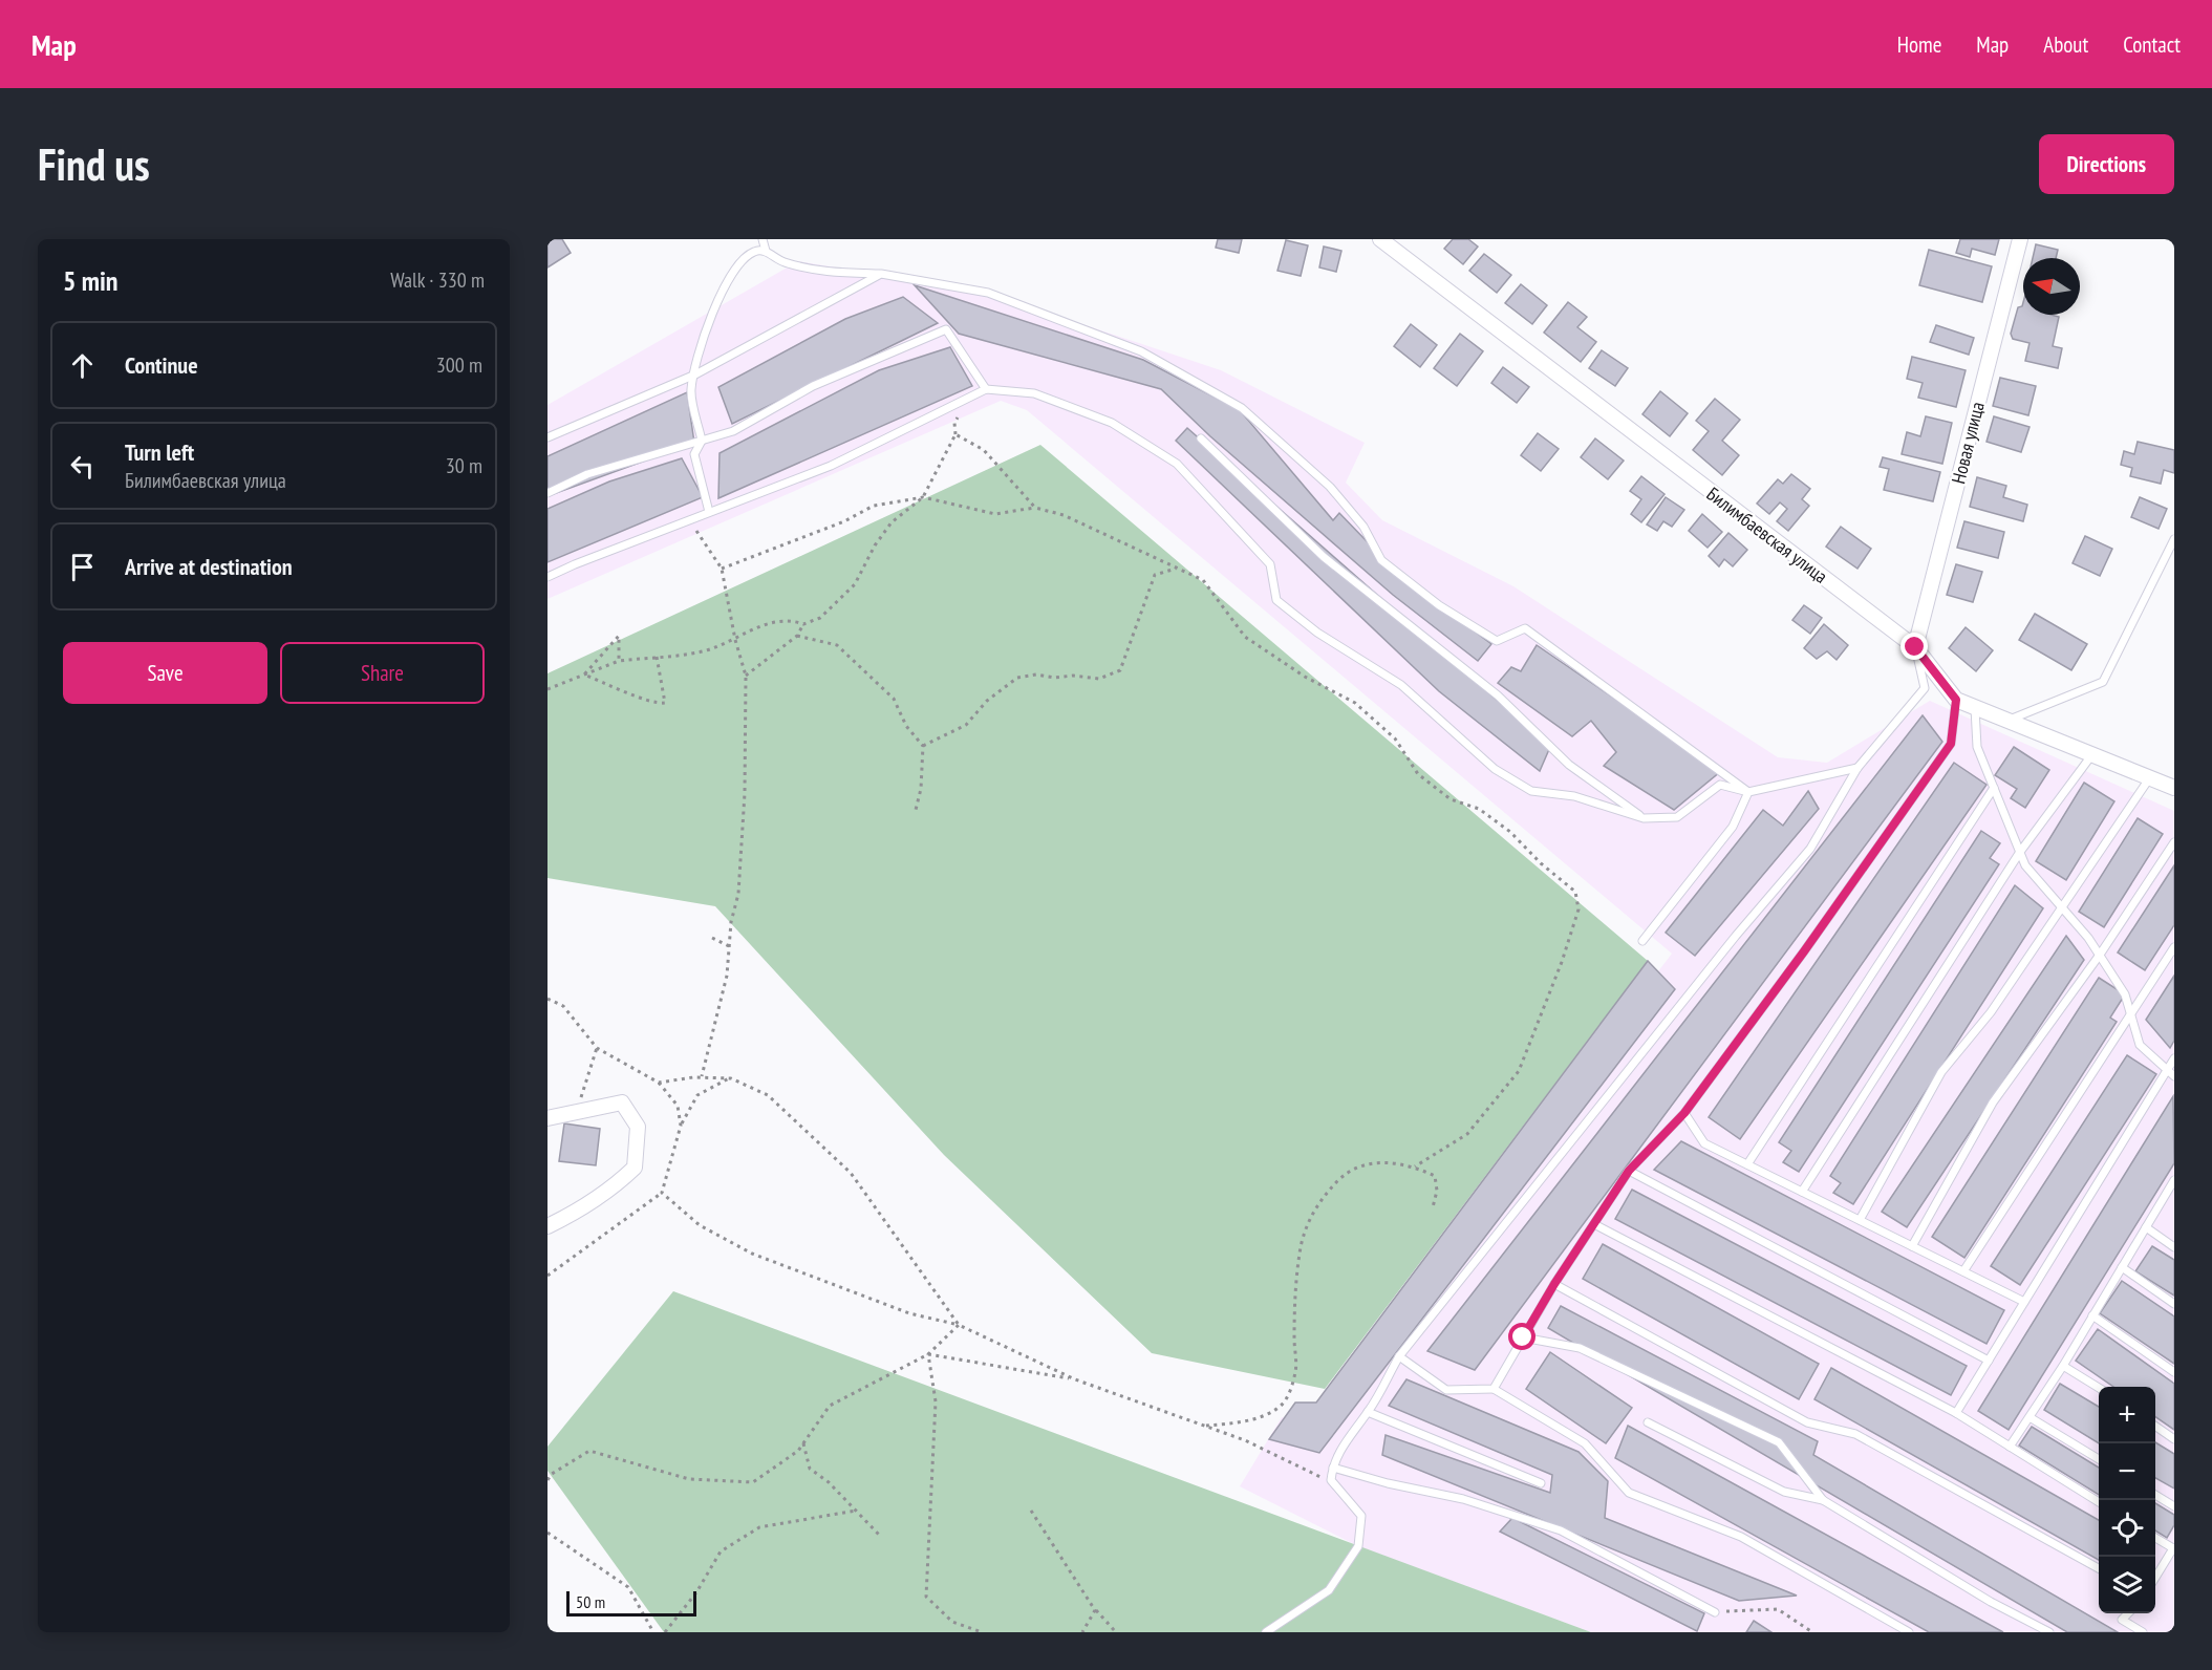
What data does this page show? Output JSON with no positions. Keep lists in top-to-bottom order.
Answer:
{
  "streets": {
    "street": ["Новая улица", "Билимбаевская улица"]
  },
  "crossings": [
    ["Новая улица", "Билимбаевская улица"]
  ],
  "scale_bar": "50 m",
  "north": "left",
  "page": {
    "header": "Map",
    "nav": [
      "Home",
      "Map",
      "About",
      "Contact"
    ],
    "buttons": [
      "Directions",
      ["Save", "Share"]
    ],
    "title": "Find us",
    "heading": ["5 min", "Walk · 330 m"],
    "list": [
      ["Continue", "300 m"],
      ["Turn left", "Билимбаевская улица", "30 m"],
      "Arrive at destination"
    ],
    "map_buttons": ["+", "−"],
    "scale": "50 m"
  }
}
